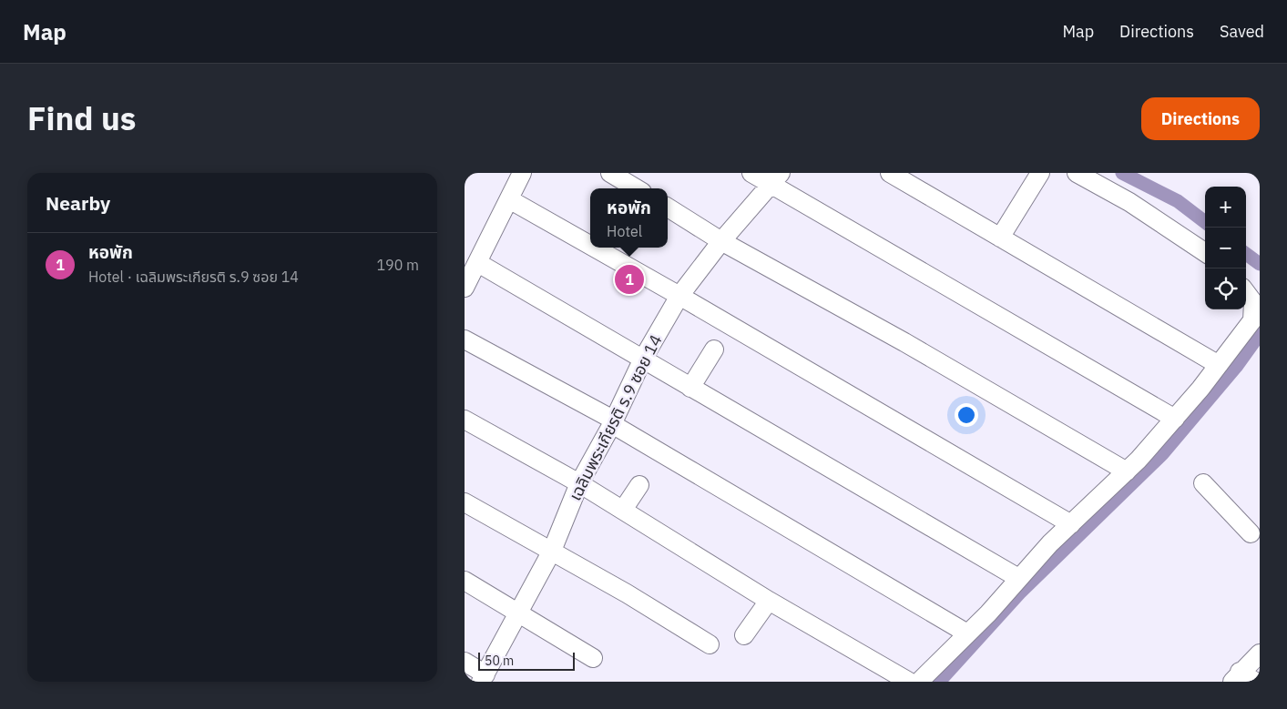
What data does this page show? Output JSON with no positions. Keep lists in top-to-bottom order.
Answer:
{
  "streets": {
    "street": ["เฉลิมพระเกียรติ ร.9 ซอย 14"]
  },
  "scale_bar": "50 m",
  "page": {
    "header": "Map",
    "nav": ["Map", "Directions", "Saved"],
    "title": "Find us",
    "buttons": "Directions",
    "heading": "Nearby",
    "map_buttons": ["+", "−"],
    "popup": ["หอพัก", "Hotel"],
    "list": [
      {
        "mark": "1",
        "name": "หอพัก",
        "note": "Hotel · เฉลิมพระเกียรติ ร.9 ซอย 14",
        "value": "190 m"
      }
    ],
    "pins": "1",
    "scale": "50 m"
  }
}
